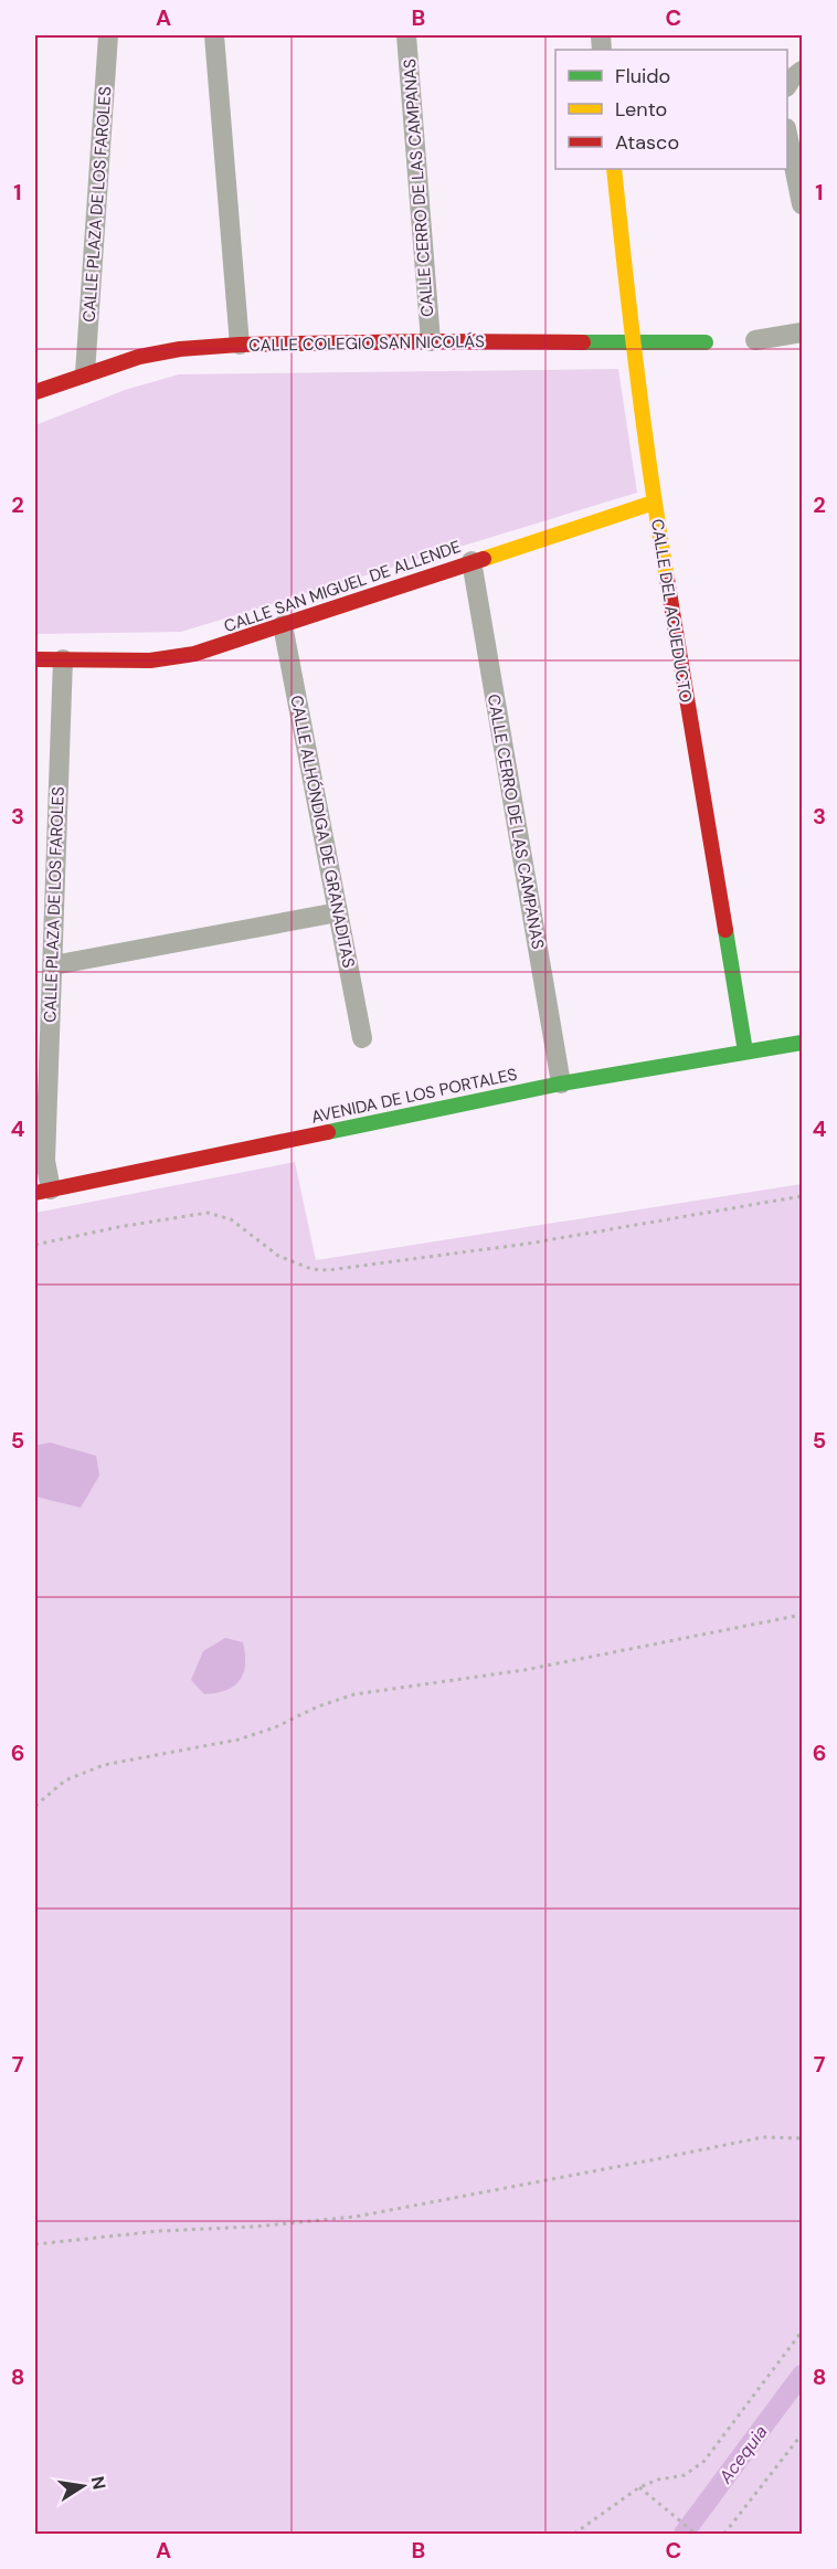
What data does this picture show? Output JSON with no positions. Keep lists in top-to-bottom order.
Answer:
{
  "streets": {
    "street": [
      "CALLE CERRO DE LAS CAMPANAS",
      "CALLE PLAZA DE LOS FAROLES",
      "CALLE COLEGIO SAN NICOLÁS",
      "CALLE SAN MIGUEL DE ALLENDE",
      "CALLE DEL ACUEDUCTO",
      "CALLE ALHÓNDIGA DE GRANADITAS",
      "AVENIDA DE LOS PORTALES"
    ]
  },
  "crossings": [
    ["CALLE CERRO DE LAS CAMPANAS", "CALLE COLEGIO SAN NICOLÁS"],
    ["CALLE CERRO DE LAS CAMPANAS", "CALLE SAN MIGUEL DE ALLENDE"],
    ["CALLE CERRO DE LAS CAMPANAS", "AVENIDA DE LOS PORTALES"],
    ["CALLE PLAZA DE LOS FAROLES", "CALLE COLEGIO SAN NICOLÁS"],
    ["CALLE PLAZA DE LOS FAROLES", "CALLE SAN MIGUEL DE ALLENDE"],
    ["CALLE PLAZA DE LOS FAROLES", "AVENIDA DE LOS PORTALES"],
    ["CALLE COLEGIO SAN NICOLÁS", "CALLE DEL ACUEDUCTO"],
    ["CALLE SAN MIGUEL DE ALLENDE", "CALLE DEL ACUEDUCTO"],
    ["CALLE SAN MIGUEL DE ALLENDE", "CALLE ALHÓNDIGA DE GRANADITAS"],
    ["CALLE DEL ACUEDUCTO", "AVENIDA DE LOS PORTALES"]
  ],
  "water": ["Acequia"],
  "legend": ["Fluido", "Lento", "Atasco"],
  "north": "right",
  "grid": {
    "columns": ["A", "B", "C"],
    "rows": [
      "1",
      "2",
      "3",
      "4",
      "5",
      "6",
      "7",
      "8"
    ]
  }
}
